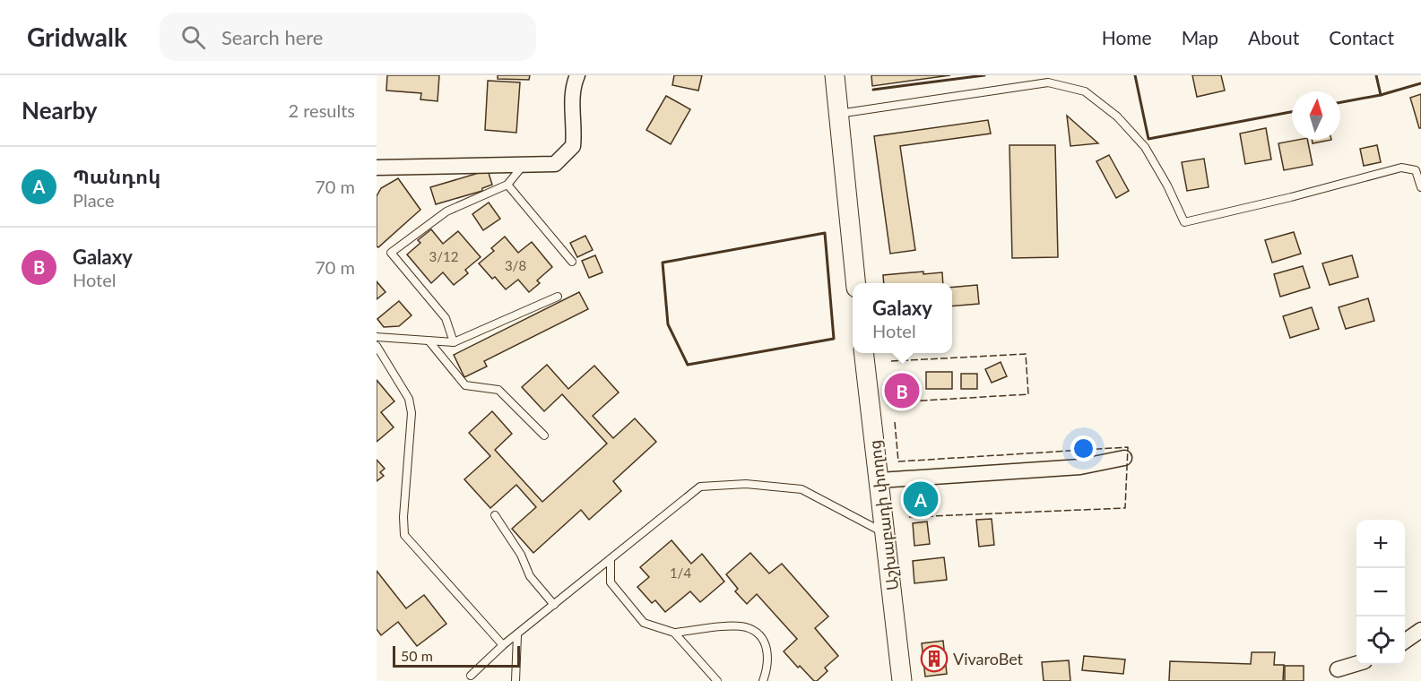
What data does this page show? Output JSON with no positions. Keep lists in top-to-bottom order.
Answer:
{
  "streets": {
    "street": ["Աշխաբադի փողոց"]
  },
  "places": {
    "building": ["VivaroBet"]
  },
  "house_numbers": ["3/12", "3/8", "1/4"],
  "scale_bar": "50 m",
  "north": "top",
  "page": {
    "header": "Gridwalk",
    "search": "Search here",
    "nav": [
      "Home",
      "Map",
      "About",
      "Contact"
    ],
    "heading": ["Nearby", "2 results"],
    "list": [
      {
        "mark": "A",
        "name": "Պանդոկ",
        "note": "Place",
        "value": "70 m"
      },
      {
        "mark": "B",
        "name": "Galaxy",
        "note": "Hotel",
        "value": "70 m"
      }
    ],
    "popup": ["Galaxy", "Hotel"],
    "pins": ["B", "A"],
    "map_buttons": ["+", "−"],
    "scale": "50 m"
  }
}
